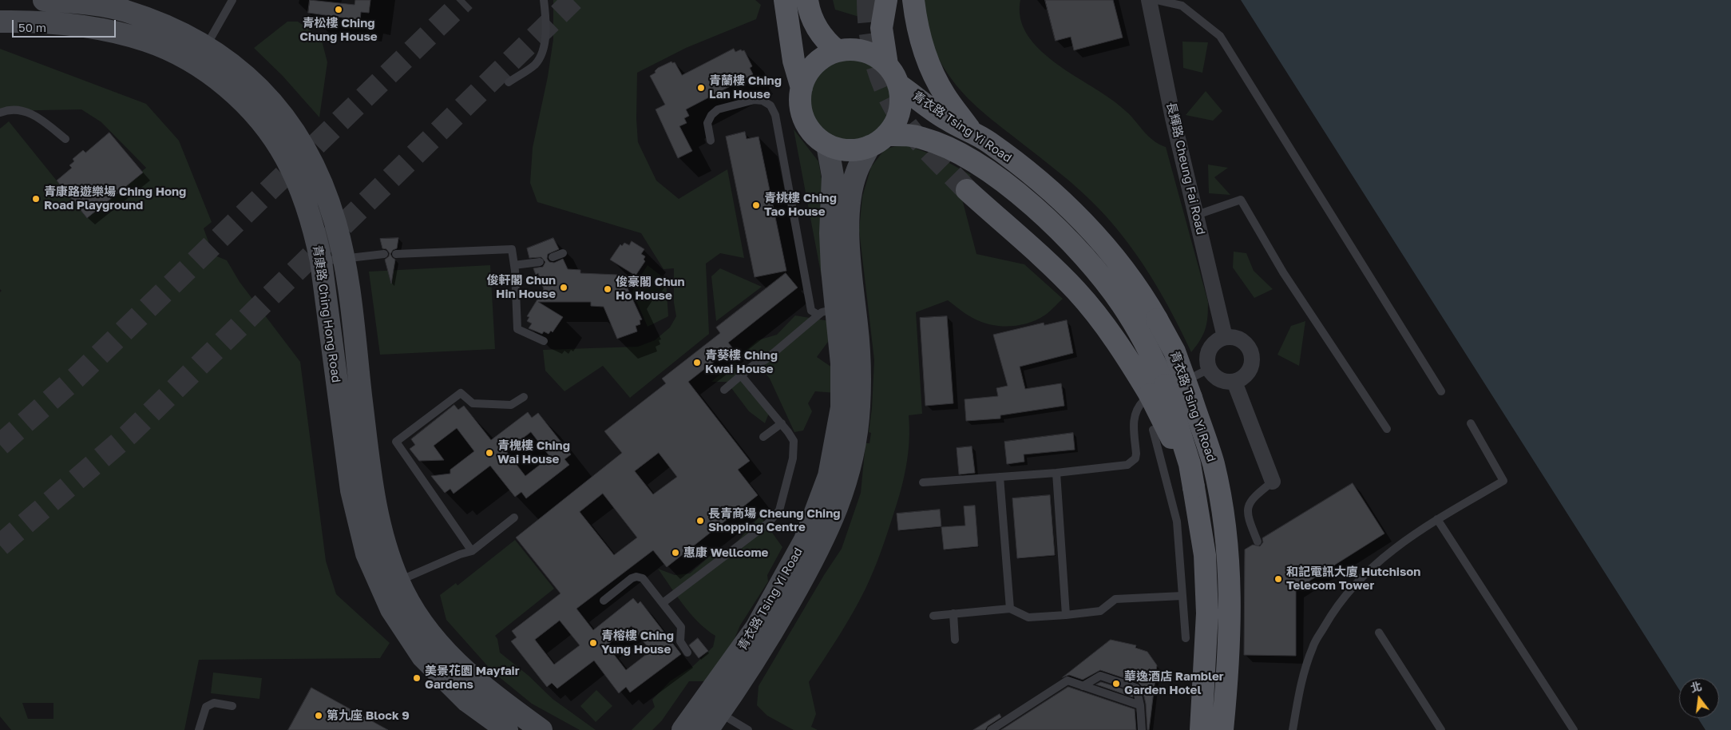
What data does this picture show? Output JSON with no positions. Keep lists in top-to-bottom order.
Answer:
{
  "streets": {
    "main road": ["青衣路 Tsing Yi Road", "青康路 Ching Hong Road"],
    "street": ["長輝路 Cheung Fai Road"]
  },
  "places": [
    "青松樓 Ching Chung House",
    "青蘭樓 Ching Lan House",
    "青康路遊樂場 Ching Hong Road Playground",
    "青桃樓 Ching Tao House",
    "俊軒閣 Chun Hin House",
    "俊豪閣 Chun Ho House",
    "青葵樓 Ching Kwai House",
    "青槐樓 Ching Wai House",
    "長青商場 Cheung Ching Shopping Centre",
    "惠康 Wellcome",
    "和記電訊大廈 Hutchison Telecom Tower",
    "青榕樓 Ching Yung House",
    "美景花園 Mayfair Gardens",
    "華逸酒店 Rambler Garden Hotel",
    "第九座 Block 9"
  ],
  "scale_bar": "50 m",
  "north": "top"
}
